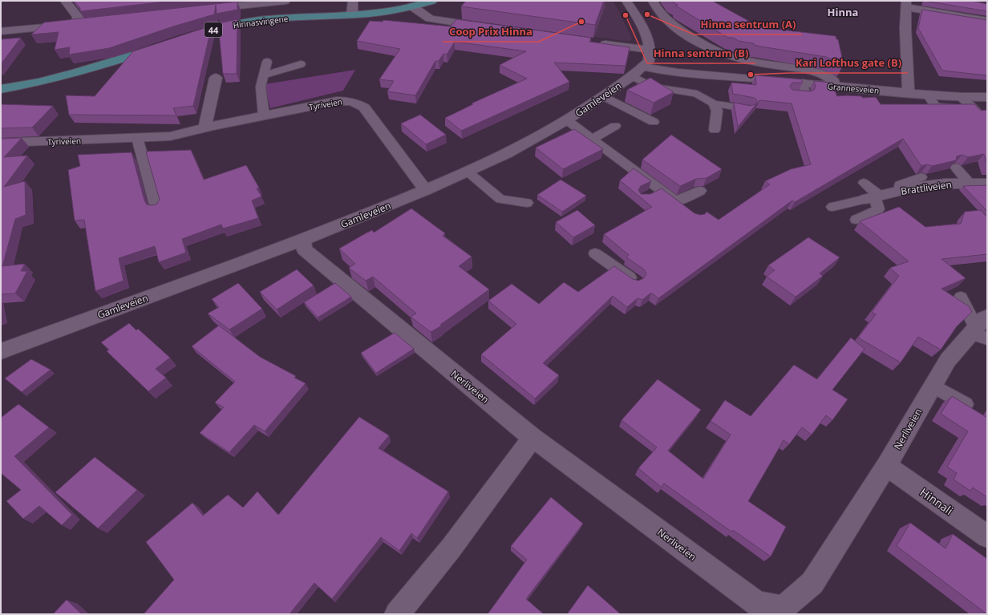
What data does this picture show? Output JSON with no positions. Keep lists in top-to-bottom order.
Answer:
{
  "streets": {
    "main road": ["Hinnasvingene", "44"],
    "street": [
      "Grannesveien",
      "Gamleveien",
      "Tyriveien",
      "Brattliveien",
      "Nerliveien",
      "Hinnali"
    ]
  },
  "crossings": [
    ["Grannesveien", "Gamleveien"],
    ["Gamleveien", "Tyriveien"],
    ["Gamleveien", "Nerliveien"],
    ["Nerliveien", "Hinnali"]
  ],
  "districts": ["Hinna"],
  "places": [
    "Hinna sentrum (A)",
    "Hinna sentrum (B)",
    "Coop Prix Hinna",
    "Kari Lofthus gate (B)"
  ]
}
